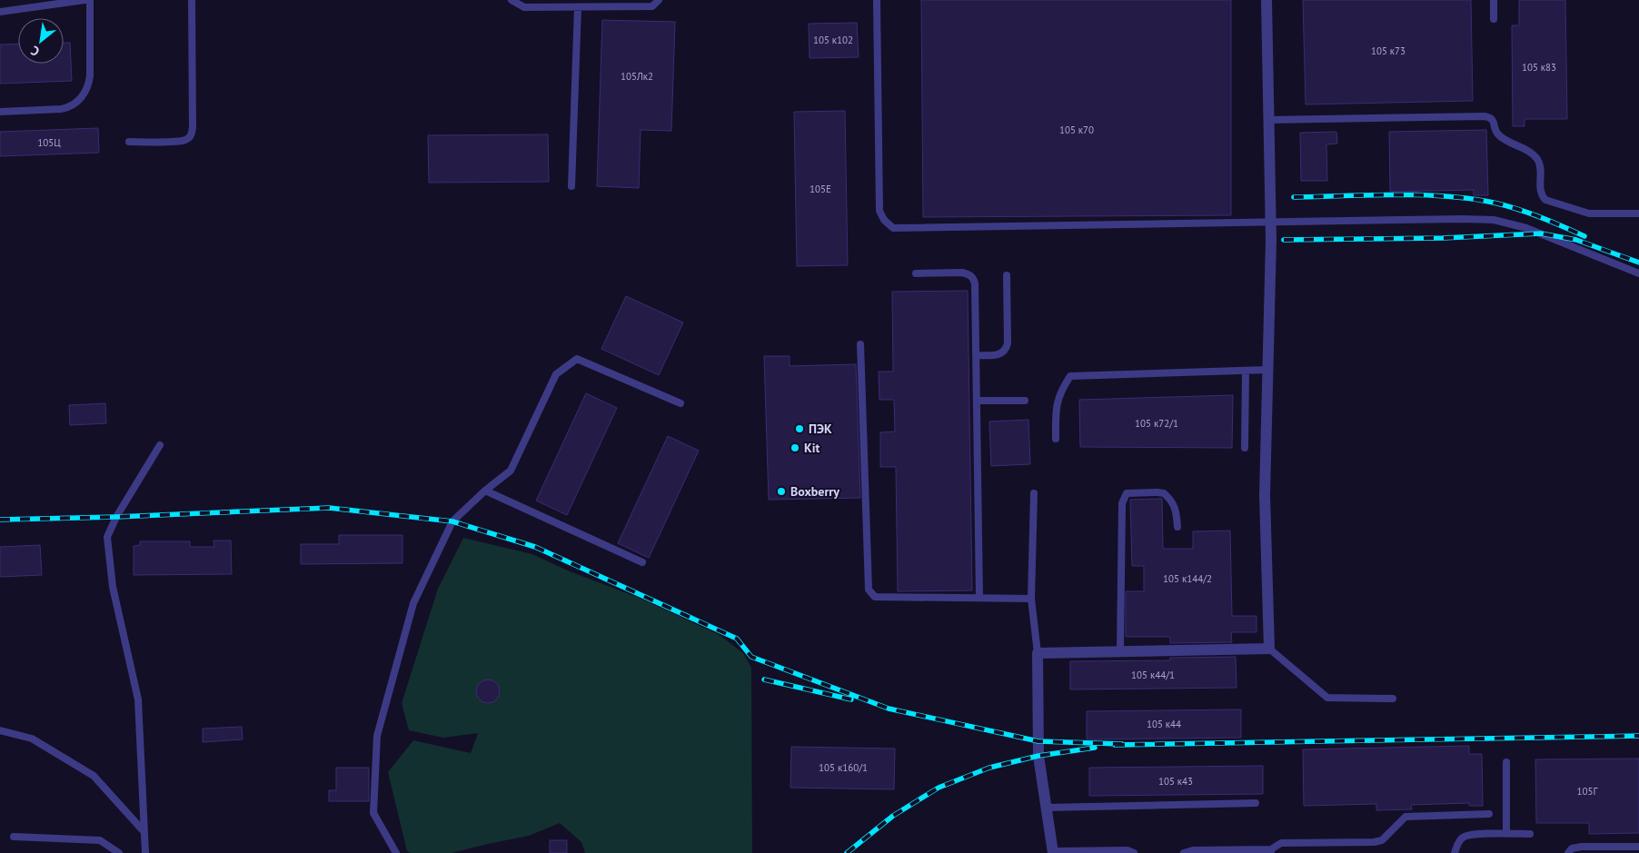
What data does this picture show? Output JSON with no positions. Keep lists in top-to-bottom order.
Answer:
{
  "places": ["ПЭК", "Kit", "Boxberry"],
  "house_numbers": [
    "105 к102",
    "105 к73",
    "105 к83",
    "105Лк2",
    "105 к70",
    "105Ц",
    "105Е",
    "105 к72/1",
    "105 к144/2",
    "105 к44/1",
    "105 к44",
    "105 к160/1",
    "105 к43",
    "105Г"
  ],
  "north": "bottom left"
}
